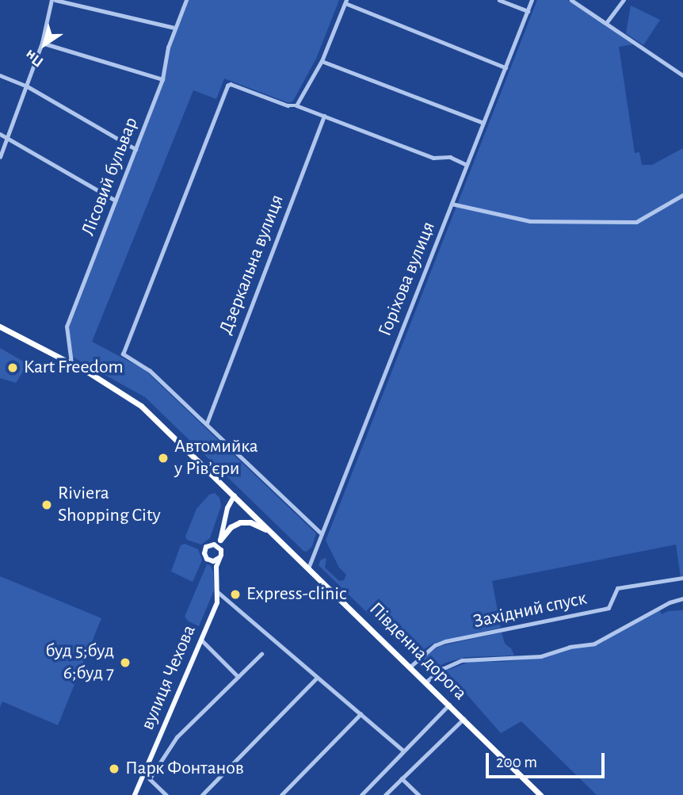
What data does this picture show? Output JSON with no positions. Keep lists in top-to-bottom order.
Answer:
{
  "streets": {
    "highway": ["Південна дорога"],
    "main road": ["вулиця Чехова"],
    "street": [
      "Лісовий бульвар",
      "Дзеркальна вулиця",
      "Горіхова вулиця",
      "Західний спуск"
    ]
  },
  "crossings": [
    ["Лісовий бульвар", "Південна дорога"],
    ["Горіхова вулиця", "Південна дорога"],
    ["Західний спуск", "Південна дорога"]
  ],
  "places": [
    "Kart Freedom",
    "Автомийка у Рівʼєри",
    "Riviera Shopping City",
    "Express-clinic",
    "буд 5;буд 6;буд 7",
    "Парк Фонтанов"
  ],
  "scale_bar": "200 m",
  "north": "bottom left"
}
